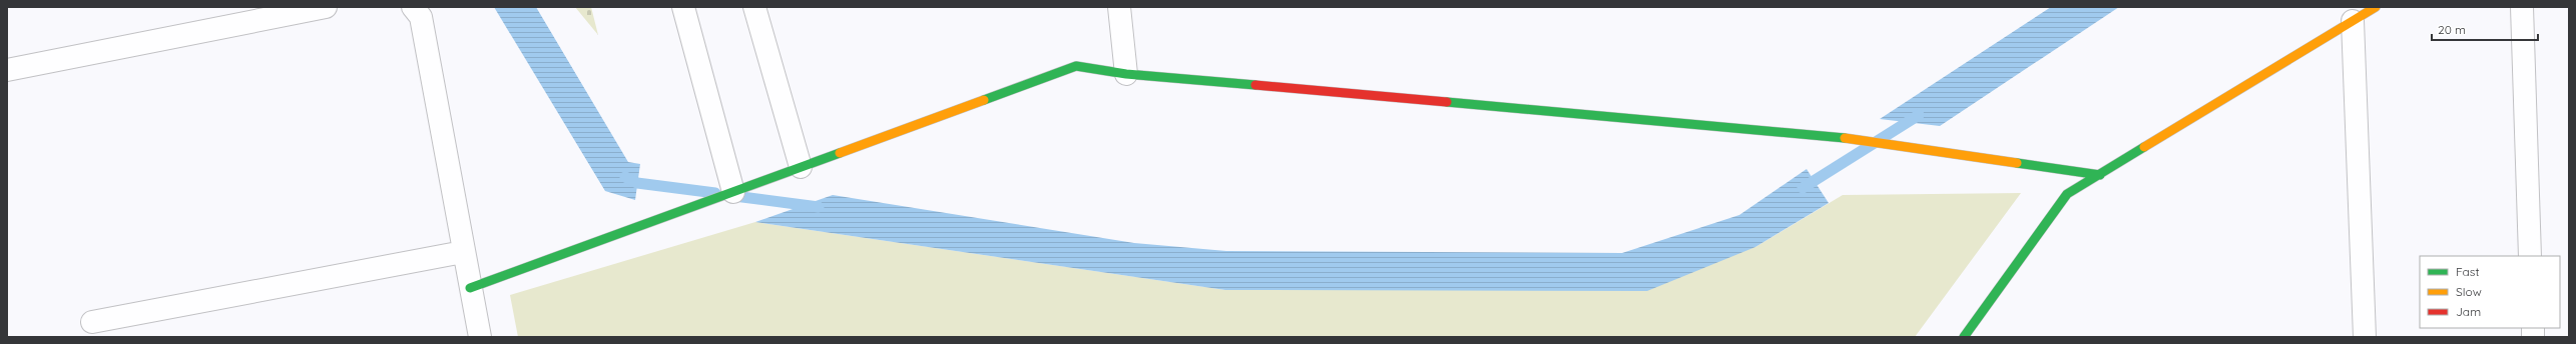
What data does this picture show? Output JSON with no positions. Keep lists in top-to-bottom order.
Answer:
{
  "legend": ["Fast", "Slow", "Jam"],
  "scale_bar": "20 m"
}
